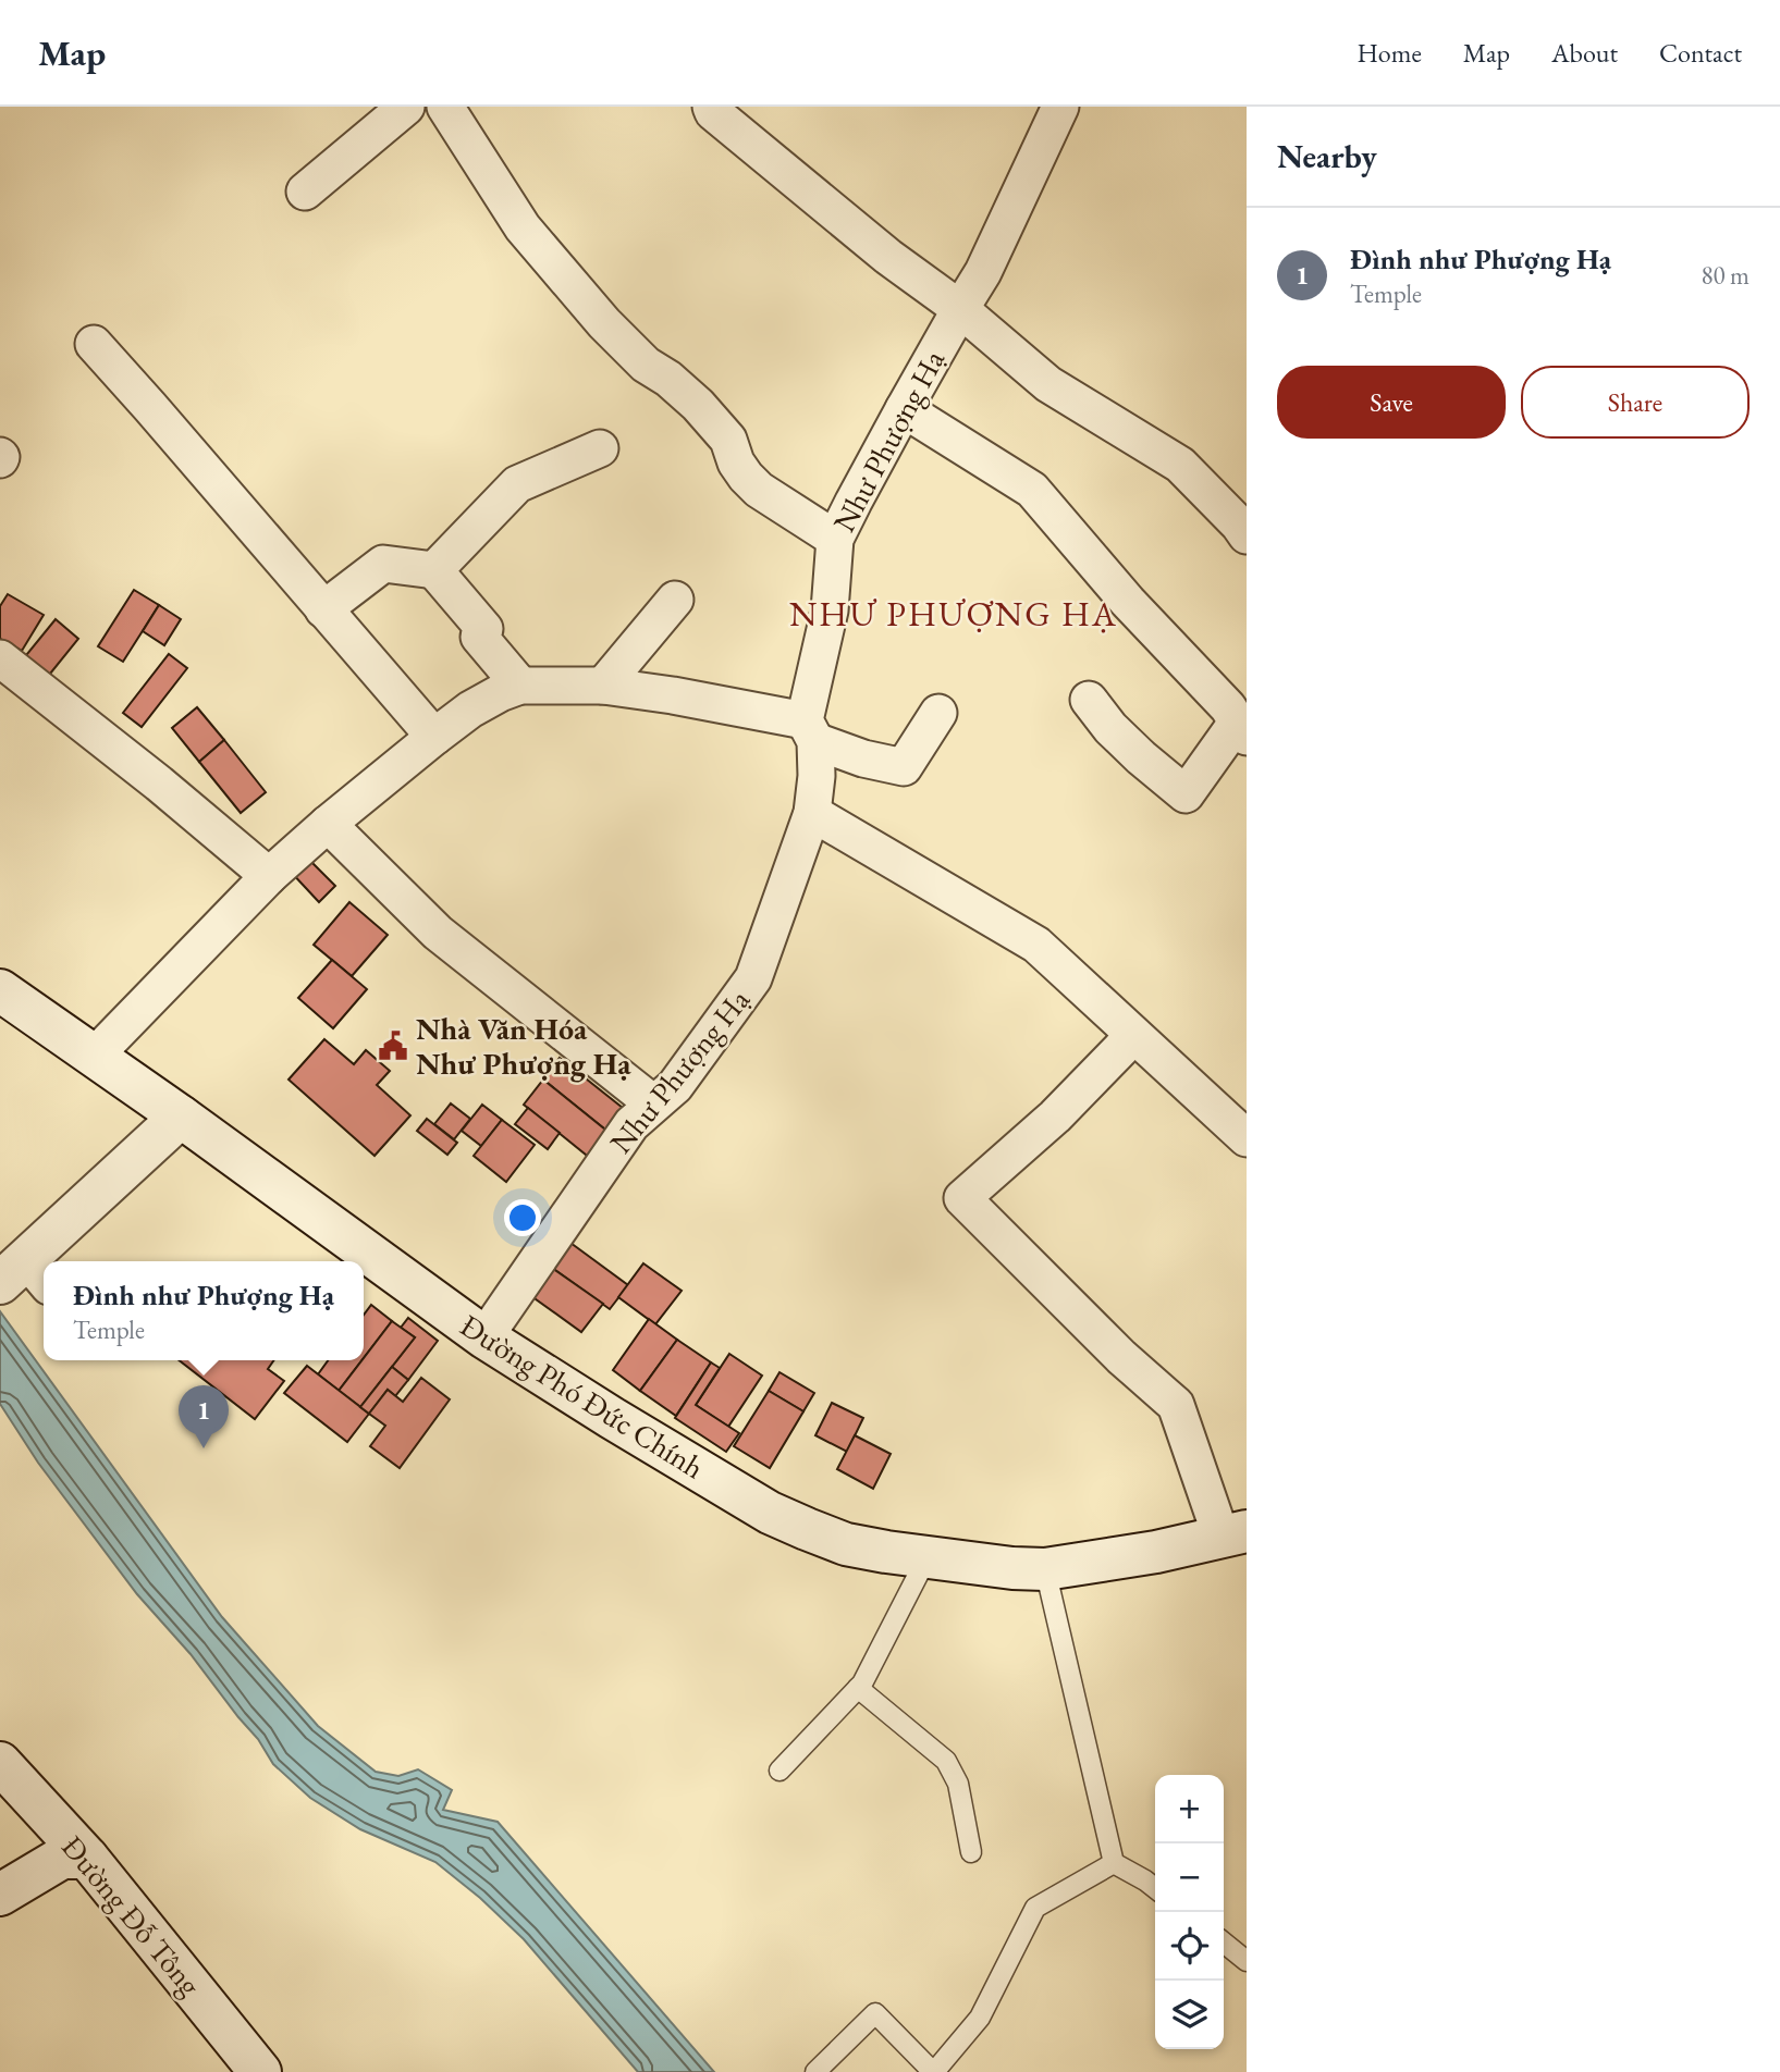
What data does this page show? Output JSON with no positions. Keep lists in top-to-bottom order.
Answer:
{
  "streets": {
    "main road": ["Đường Phó Đức Chính", "Đường Đỗ Tông"],
    "street": ["Như Phượng Hạ"]
  },
  "crossings": [
    ["Như Phượng Hạ", "Đường Phó Đức Chính"]
  ],
  "districts": ["NHƯ PHƯỢNG HẠ"],
  "places": {
    "public building": ["Nhà Văn Hóa Như Phượng Hạ"]
  },
  "page": {
    "header": "Map",
    "nav": [
      "Home",
      "Map",
      "About",
      "Contact"
    ],
    "heading": "Nearby",
    "list": [
      {
        "mark": "1",
        "name": "Đình như Phượng Hạ",
        "note": "Temple",
        "value": "80 m"
      }
    ],
    "buttons": ["Save", "Share"],
    "popup": ["Đình như Phượng Hạ", "Temple"],
    "pins": "1",
    "map_buttons": ["+", "−"]
  }
}
